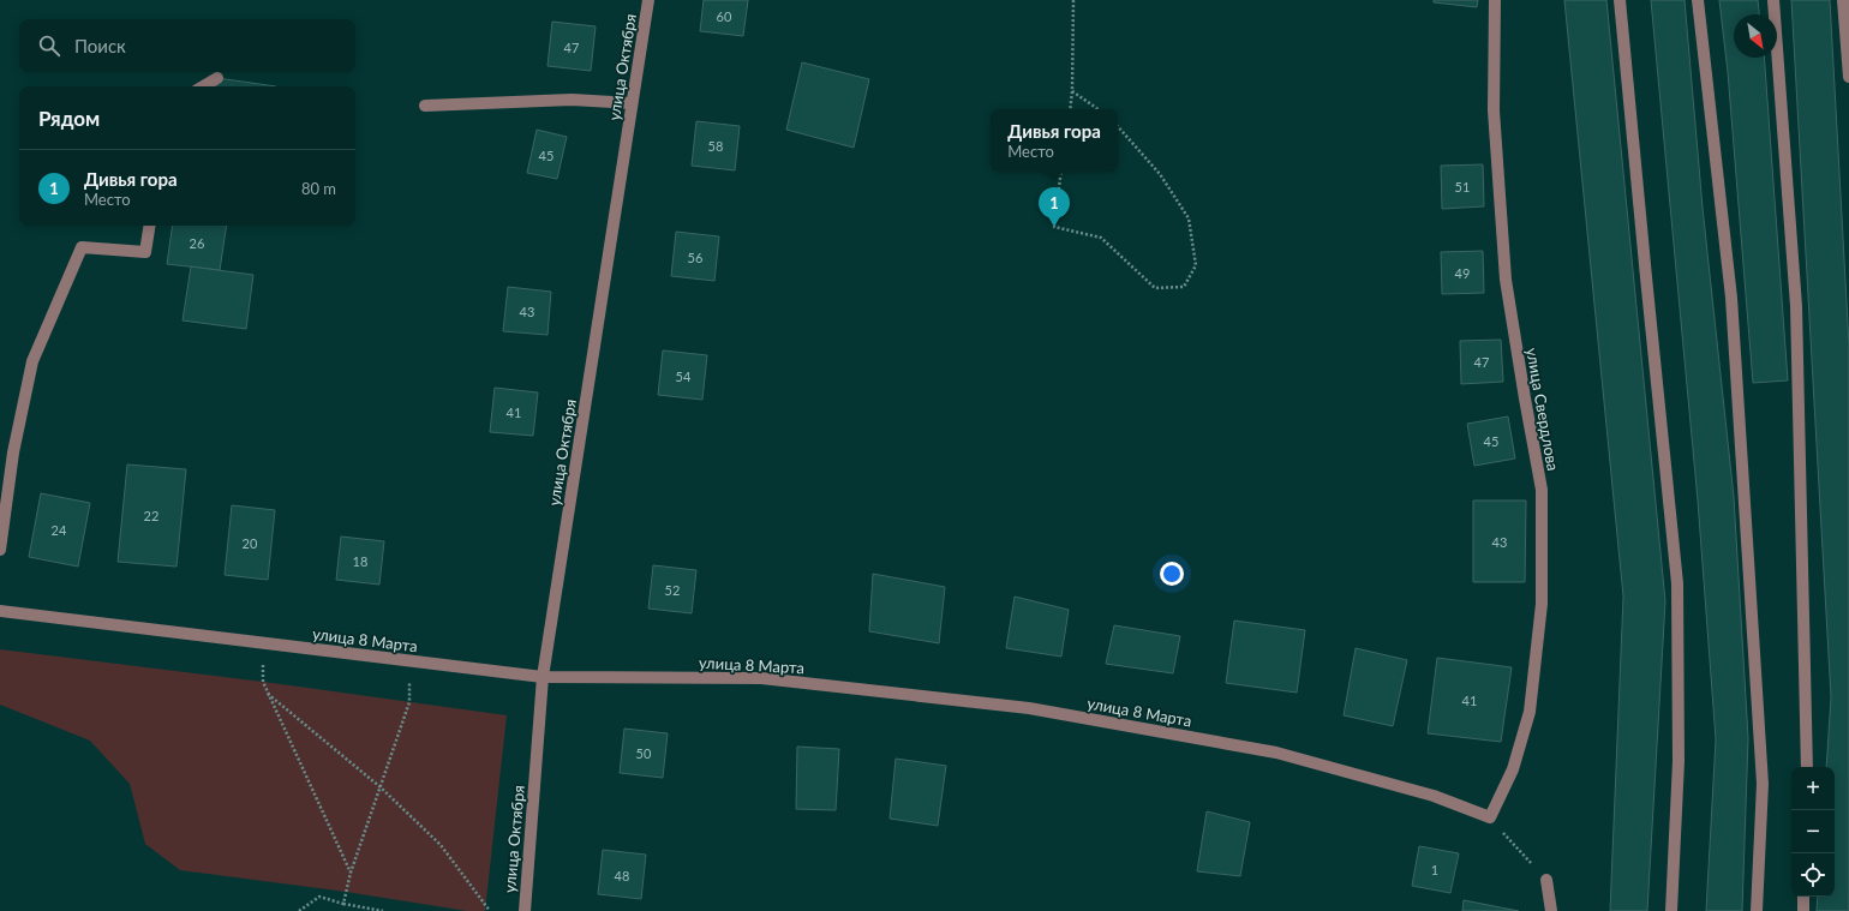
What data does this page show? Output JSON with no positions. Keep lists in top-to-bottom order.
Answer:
{
  "streets": {
    "street": ["улица Октября", "улица Свердлова", "улица 8 Марта"]
  },
  "crossings": [
    ["улица Октября", "улица 8 Марта"],
    ["улица Свердлова", "улица 8 Марта"]
  ],
  "house_numbers": [
    "60",
    "47",
    "58",
    "45",
    "51",
    "26",
    "56",
    "49",
    "43",
    "47",
    "54",
    "41",
    "45",
    "22",
    "24",
    "43",
    "20",
    "18",
    "52",
    "41",
    "50",
    "1",
    "48"
  ],
  "north": "bottom right",
  "page": {
    "search": "Поиск",
    "heading": "Рядом",
    "popup": ["Дивья гора", "Место"],
    "list": [
      {
        "mark": "1",
        "name": "Дивья гора",
        "note": "Место",
        "value": "80 m"
      }
    ],
    "pins": "1",
    "map_buttons": ["+", "−"]
  }
}
